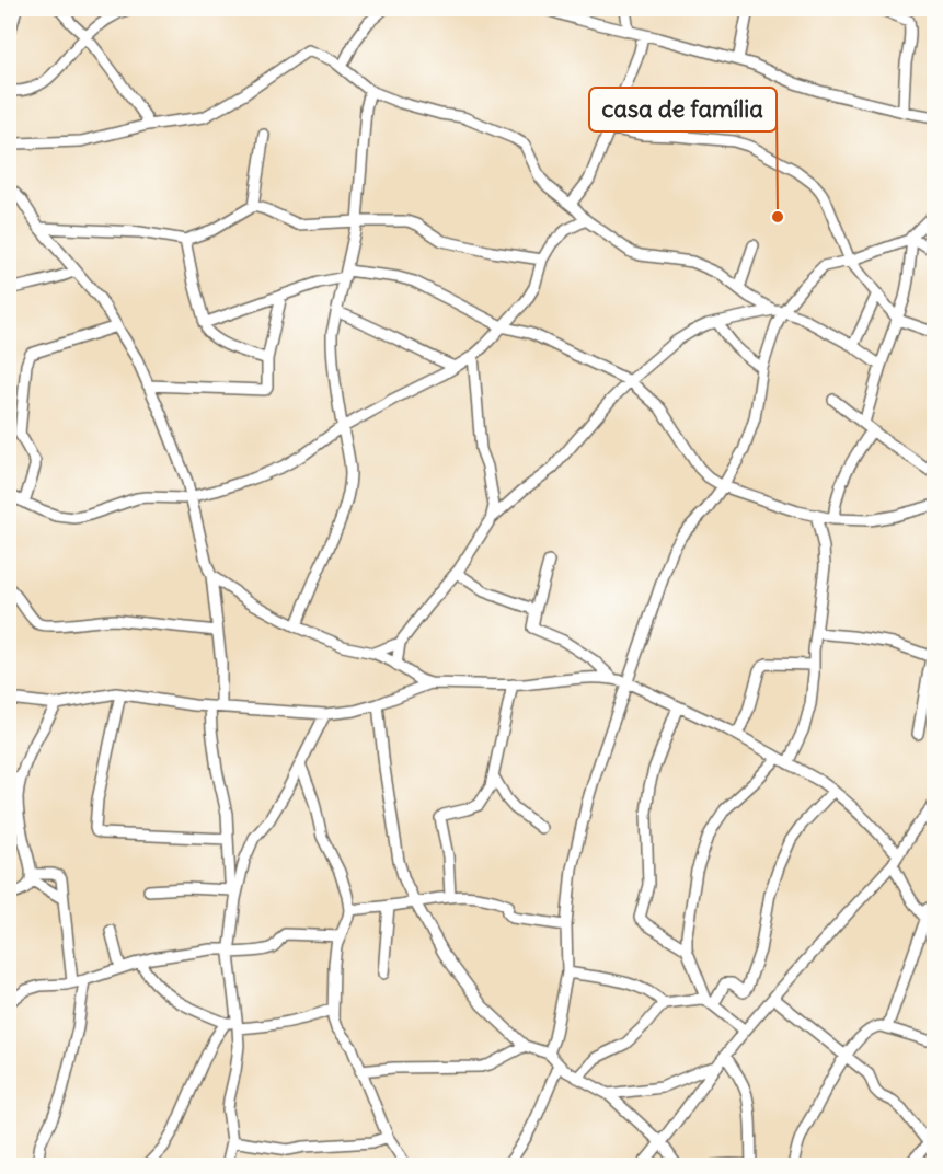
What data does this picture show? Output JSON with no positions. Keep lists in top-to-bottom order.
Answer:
{
  "places": ["casa de família"]
}
